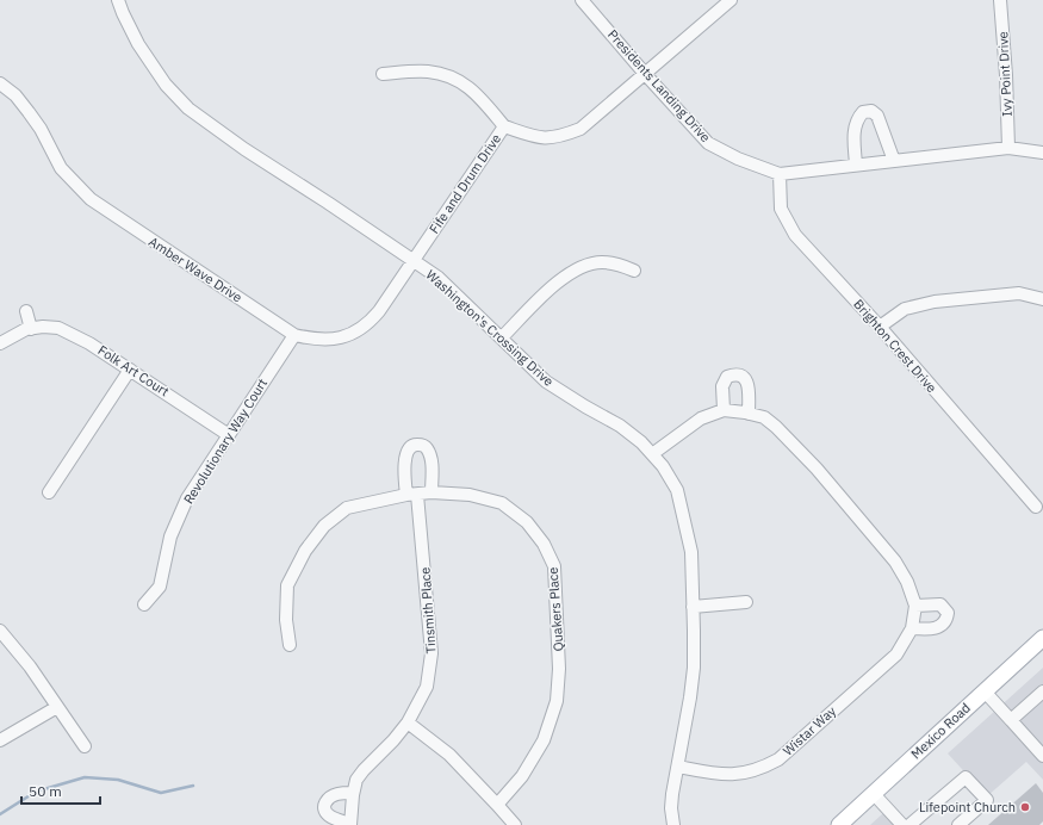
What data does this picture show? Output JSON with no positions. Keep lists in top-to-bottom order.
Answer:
{
  "streets": {
    "main road": ["Mexico Road"],
    "street": [
      "Ivy Point Drive",
      "Presidents Landing Drive",
      "Fife and Drum Drive",
      "Amber Wave Drive",
      "Washington's Crossing Drive",
      "Brighton Crest Drive",
      "Folk Art Court",
      "Revolutionary Way Court",
      "Quakers Place",
      "Tinsmith Place",
      "Wistar Way"
    ]
  },
  "crossings": [
    ["Ivy Point Drive", "Presidents Landing Drive"],
    ["Presidents Landing Drive", "Fife and Drum Drive"],
    ["Presidents Landing Drive", "Brighton Crest Drive"],
    ["Fife and Drum Drive", "Amber Wave Drive"],
    ["Fife and Drum Drive", "Washington's Crossing Drive"],
    ["Amber Wave Drive", "Washington's Crossing Drive"],
    ["Amber Wave Drive", "Revolutionary Way Court"],
    ["Washington's Crossing Drive", "Wistar Way"],
    ["Folk Art Court", "Revolutionary Way Court"],
    ["Quakers Place", "Tinsmith Place"]
  ],
  "places": ["Lifepoint Church"],
  "scale_bar": "50 m"
}
